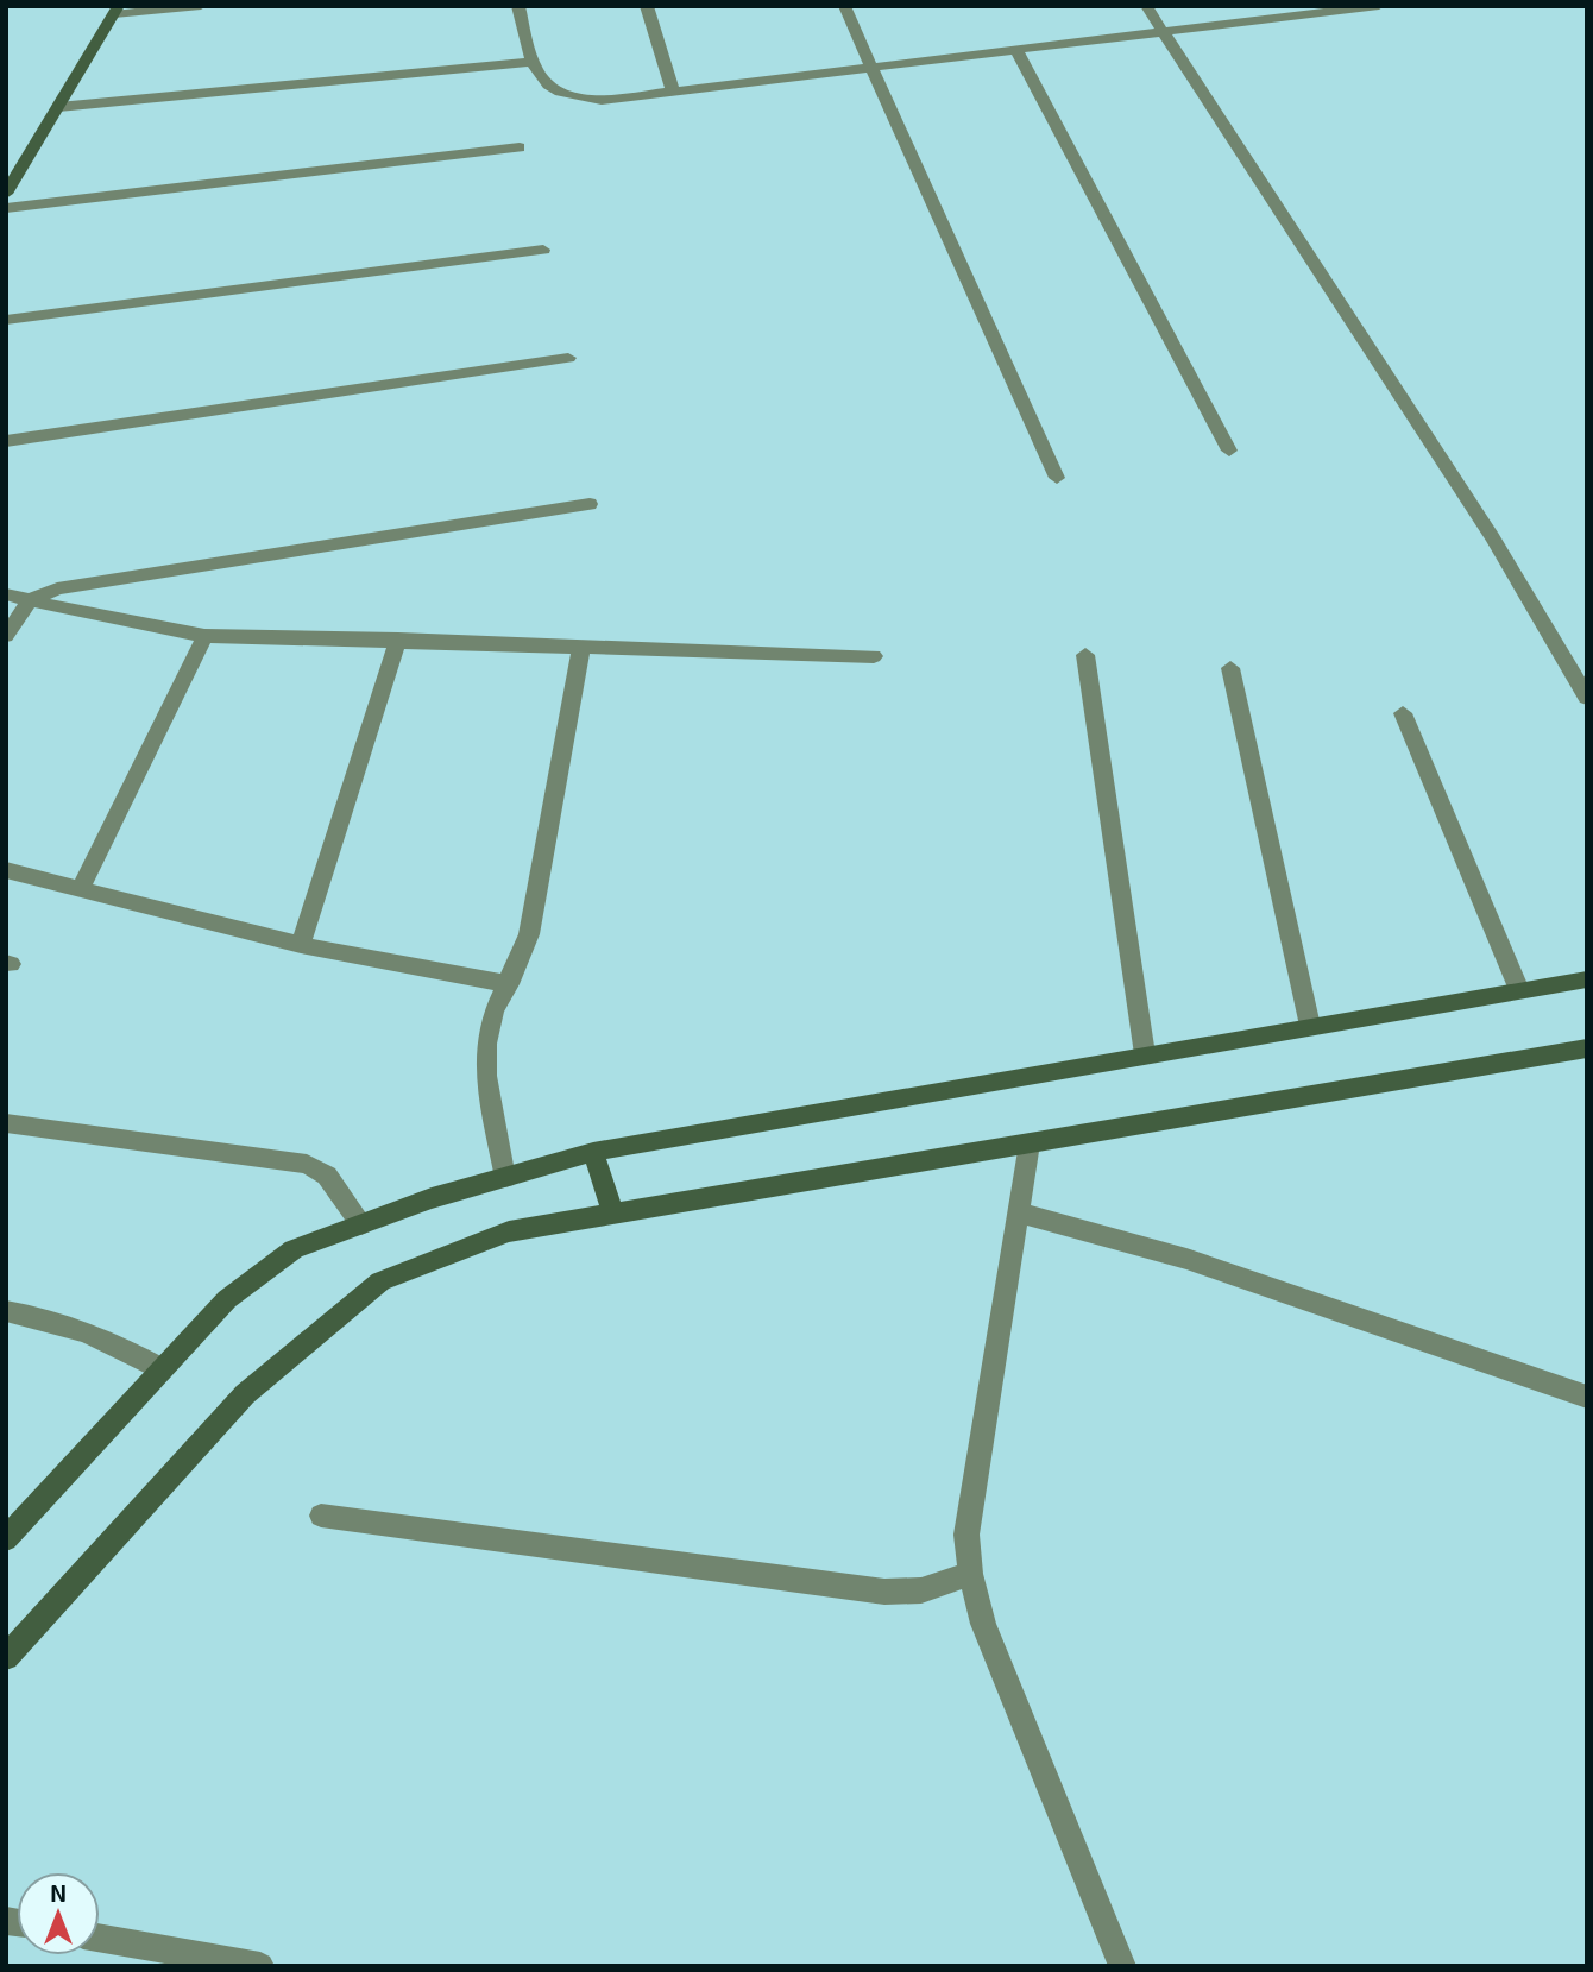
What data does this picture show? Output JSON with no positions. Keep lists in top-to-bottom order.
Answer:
{
  "north": "top"
}
